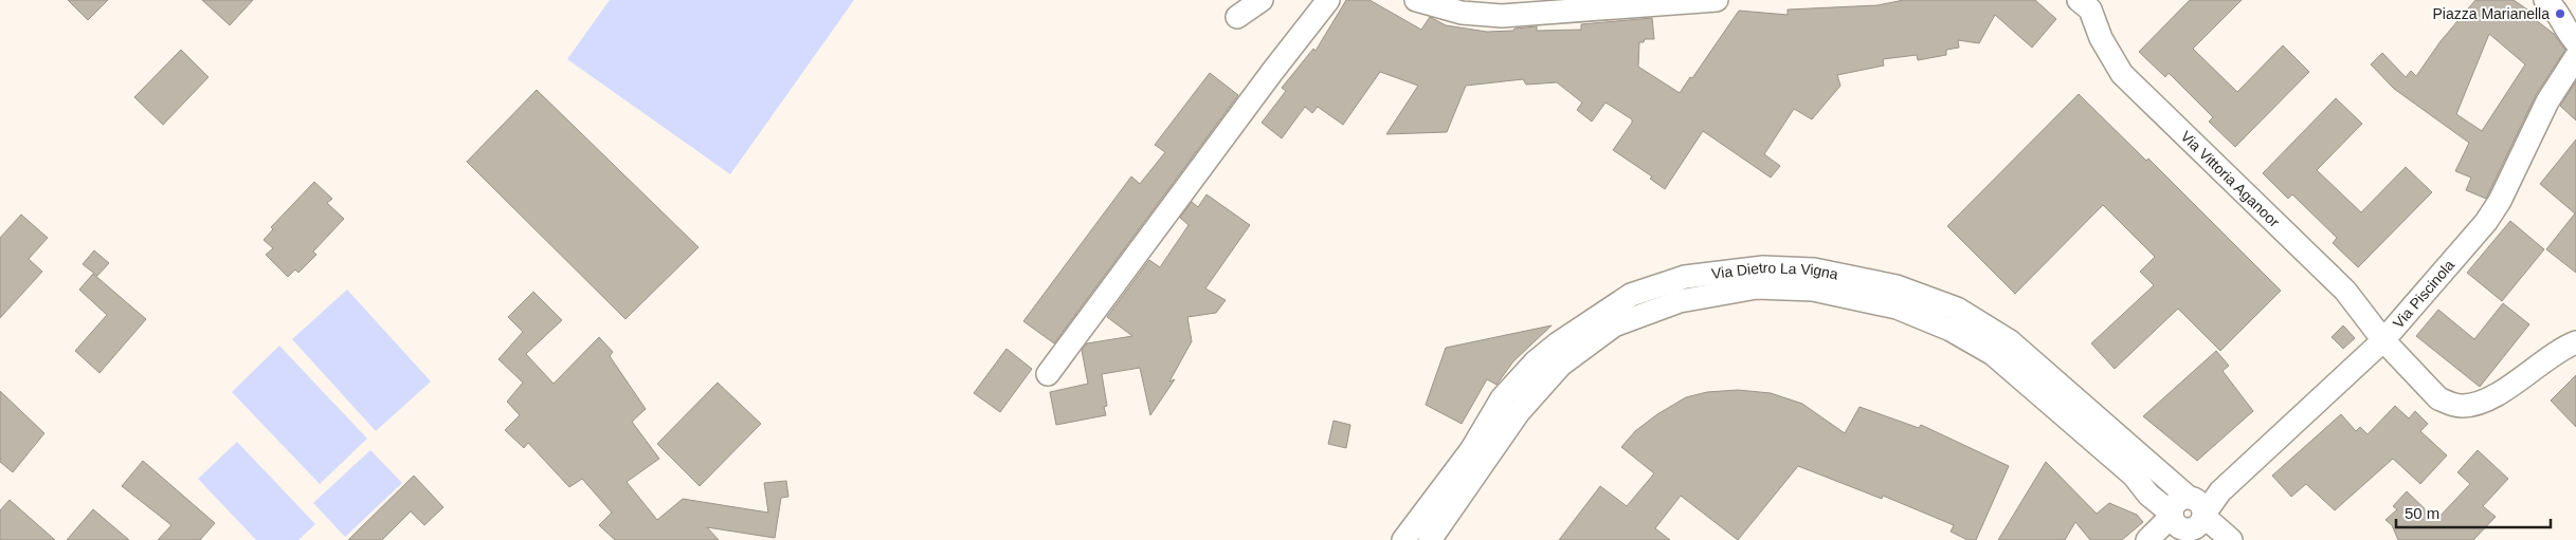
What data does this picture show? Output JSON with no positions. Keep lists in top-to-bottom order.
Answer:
{
  "streets": {
    "street": ["Via Vittoria Aganoor", "Via Dietro La Vigna", "Via Piscinola"]
  },
  "crossings": [
    ["Via Vittoria Aganoor", "Via Piscinola"],
    ["Via Dietro La Vigna", "Via Piscinola"]
  ],
  "places": ["Piazza Marianella"],
  "scale_bar": "50 m"
}
